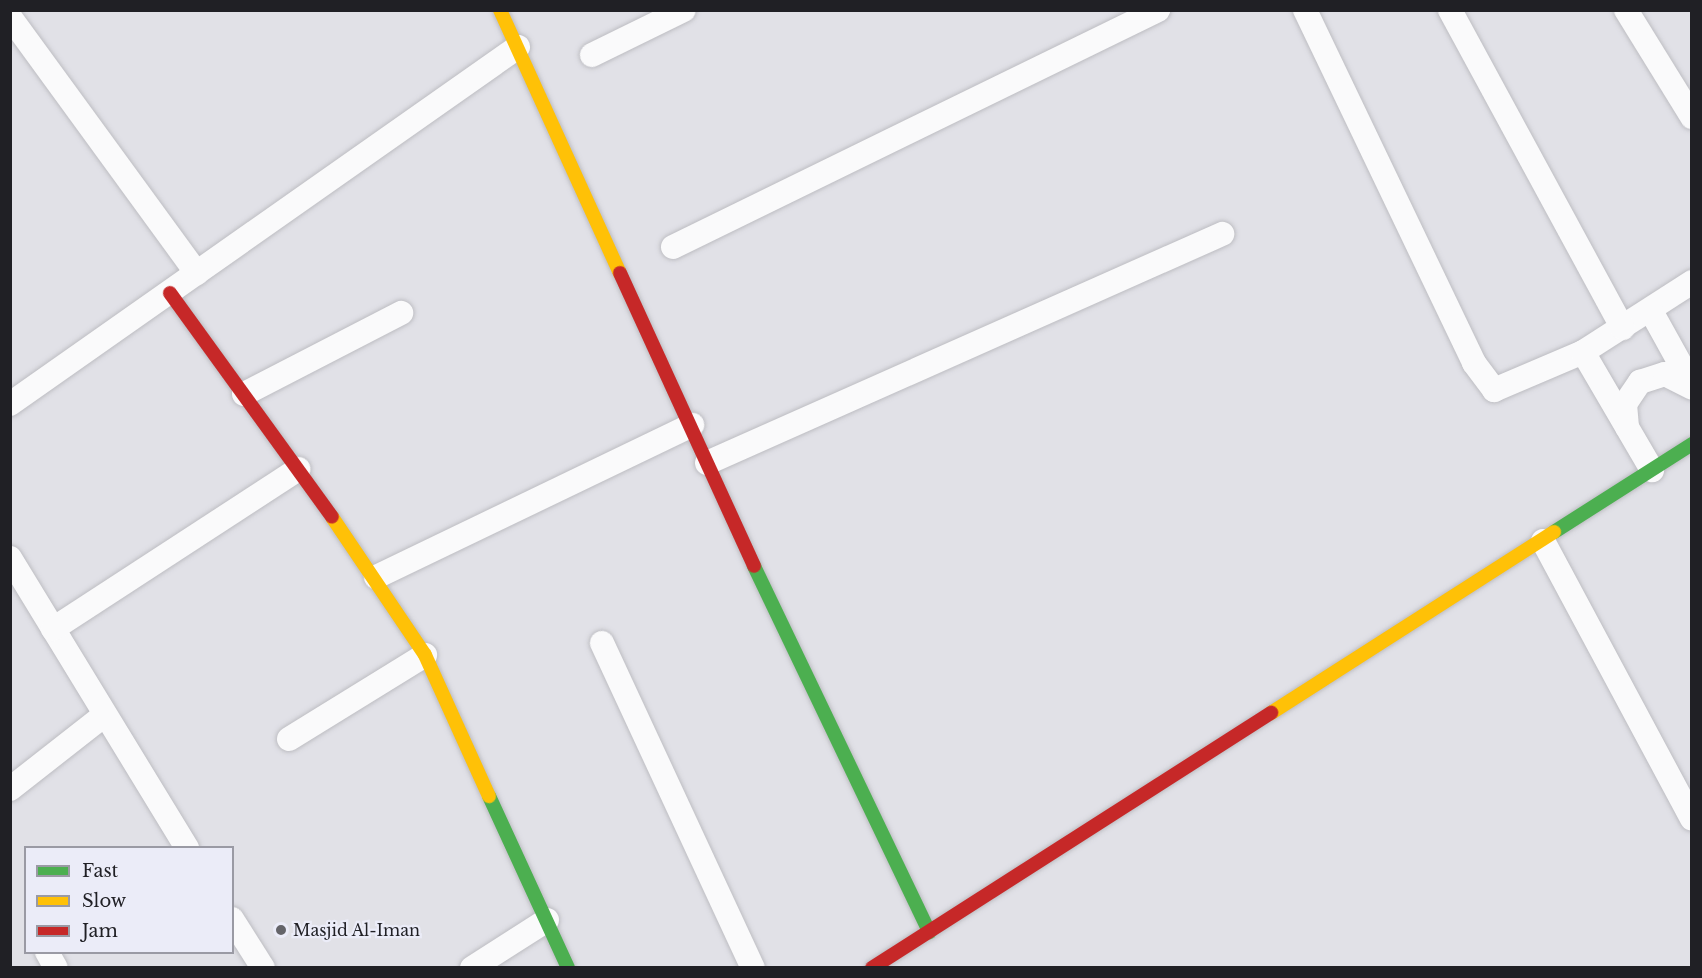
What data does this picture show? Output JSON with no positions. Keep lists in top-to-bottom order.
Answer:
{
  "places": ["Masjid Al-Iman"],
  "legend": ["Fast", "Slow", "Jam"]
}
